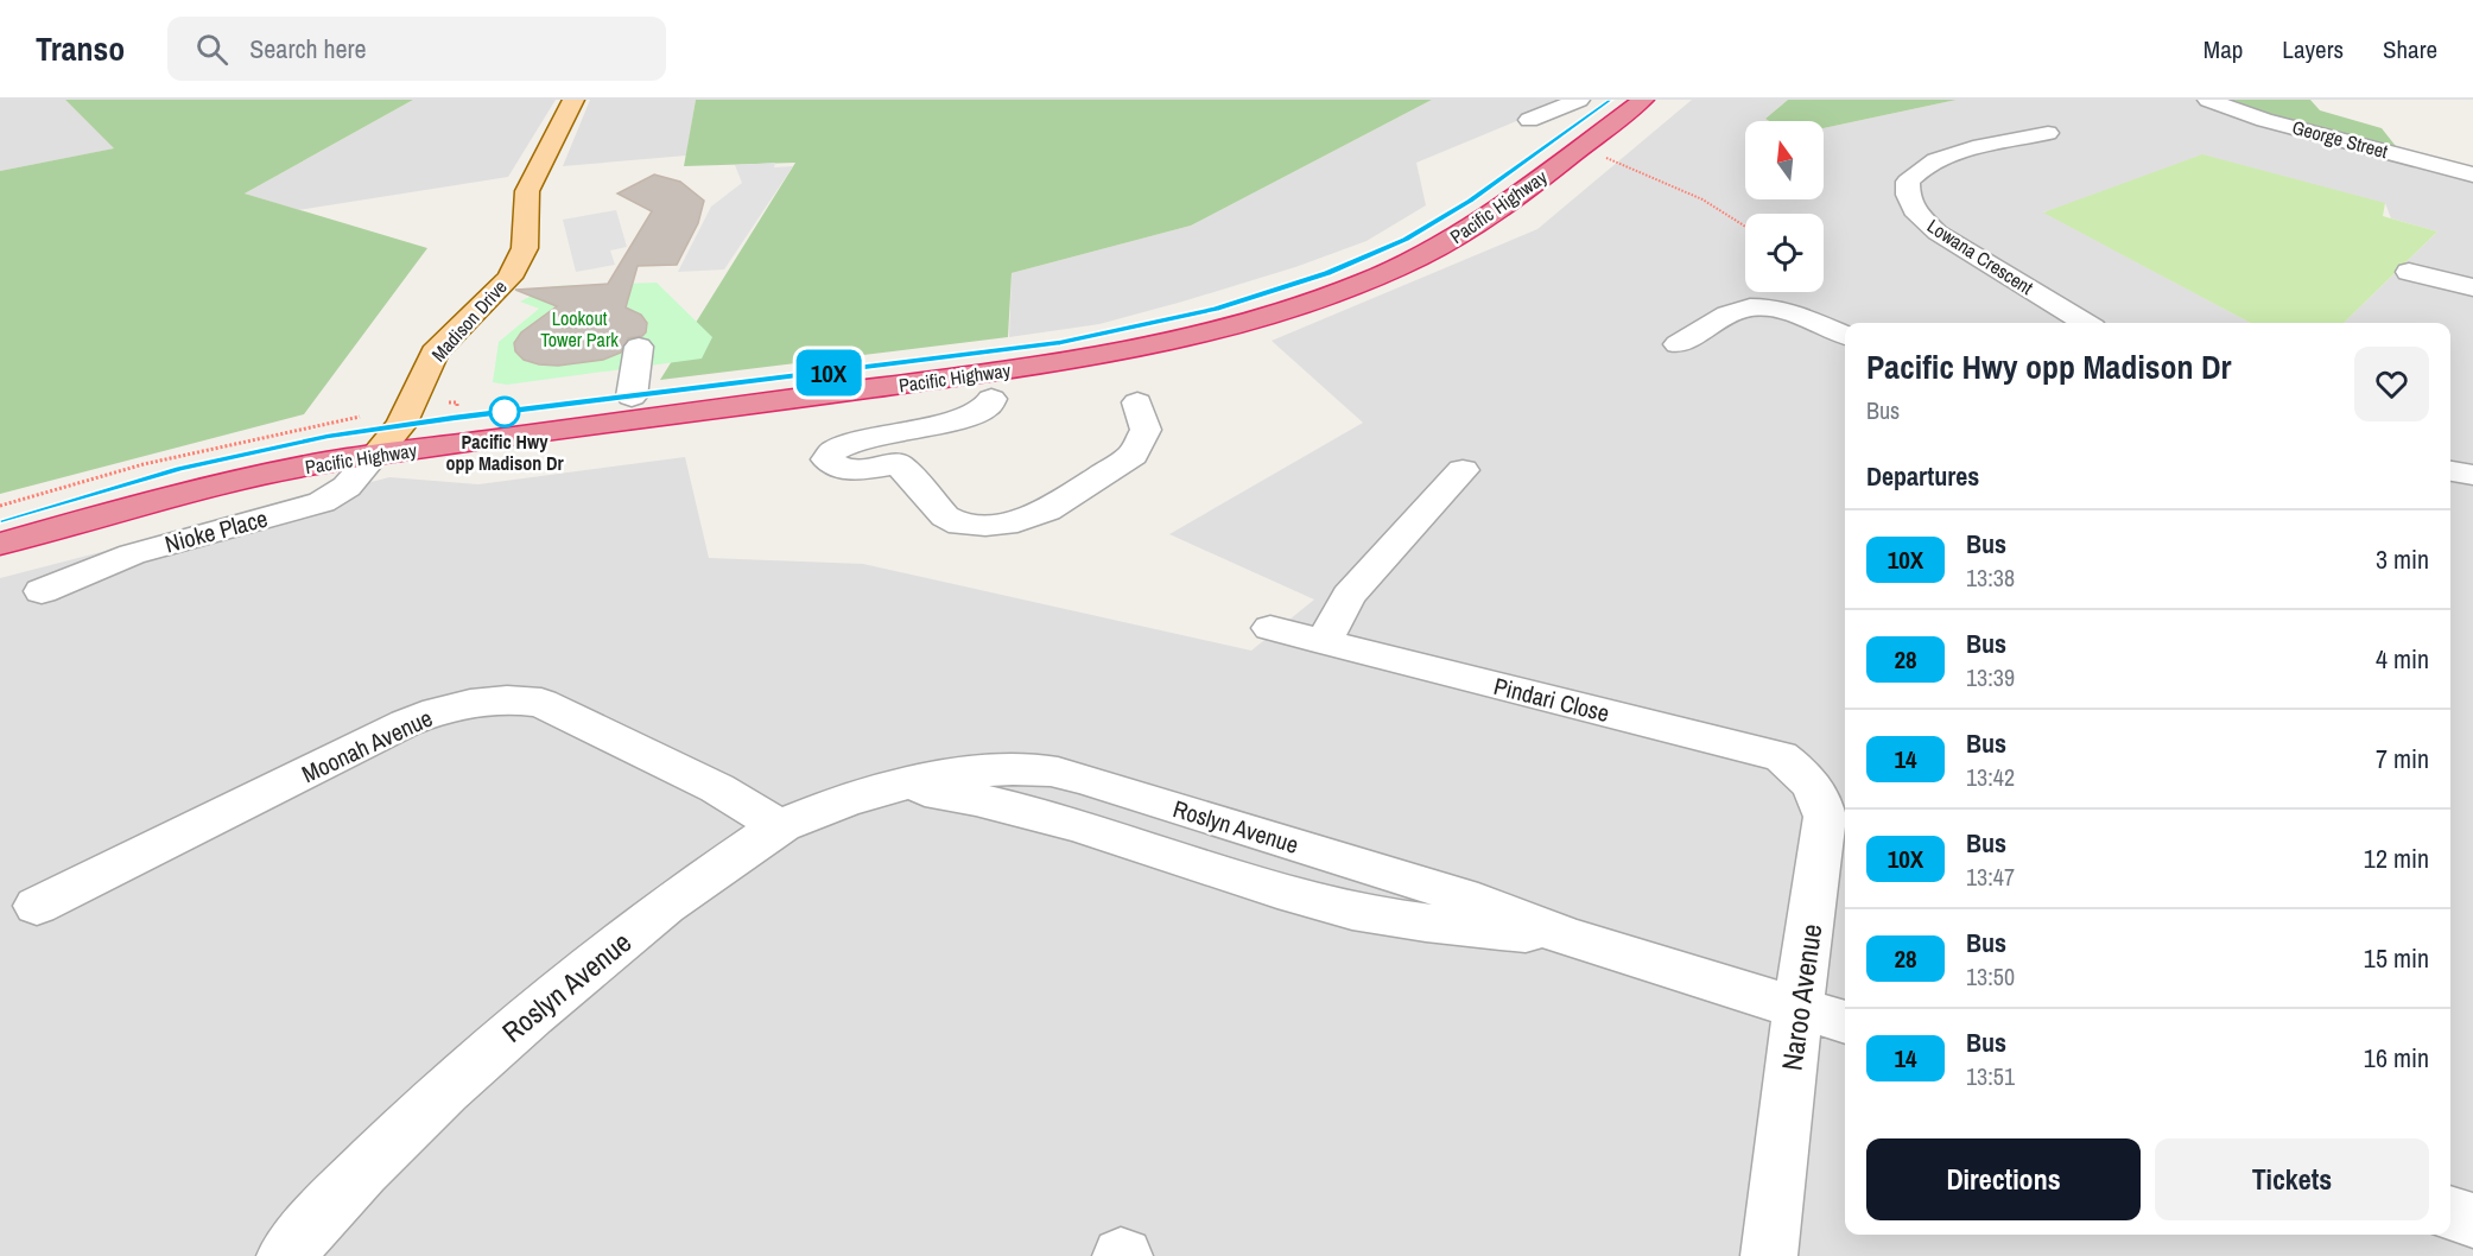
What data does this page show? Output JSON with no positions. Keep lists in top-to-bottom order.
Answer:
{
  "streets": {
    "highway": ["Pacific Highway"],
    "main road": ["Madison Drive"],
    "street": [
      "George Street",
      "Lowana Crescent",
      "Nioke Place",
      "Pindari Close",
      "Moonah Avenue",
      "Roslyn Avenue",
      "Naroo Avenue"
    ]
  },
  "crossings": [
    ["Pacific Highway", "Madison Drive"],
    ["Pacific Highway", "Nioke Place"],
    ["Madison Drive", "Nioke Place"],
    ["Pindari Close", "Naroo Avenue"],
    ["Moonah Avenue", "Roslyn Avenue"],
    ["Roslyn Avenue", "Naroo Avenue"]
  ],
  "parks": ["Lookout Tower Park"],
  "places": ["Pacific Hwy opp Madison Dr"],
  "lines": ["bus line 10X"],
  "north": "top",
  "page": {
    "header": "Transo",
    "search": "Search here",
    "nav": ["Map", "Layers", "Share"],
    "on_map": "10X",
    "heading": [
      ["Pacific Hwy opp Madison Dr", "Bus"],
      "Departures"
    ],
    "list": [
      {
        "mark": "10X",
        "name": "Bus",
        "note": "13:38",
        "value": "3 min"
      },
      {
        "mark": "28",
        "name": "Bus",
        "note": "13:39",
        "value": "4 min"
      },
      {
        "mark": "14",
        "name": "Bus",
        "note": "13:42",
        "value": "7 min"
      },
      {
        "mark": "10X",
        "name": "Bus",
        "note": "13:47",
        "value": "12 min"
      },
      {
        "mark": "28",
        "name": "Bus",
        "note": "13:50",
        "value": "15 min"
      },
      {
        "mark": "14",
        "name": "Bus",
        "note": "13:51",
        "value": "16 min"
      }
    ],
    "buttons": ["Directions", "Tickets"]
  }
}
